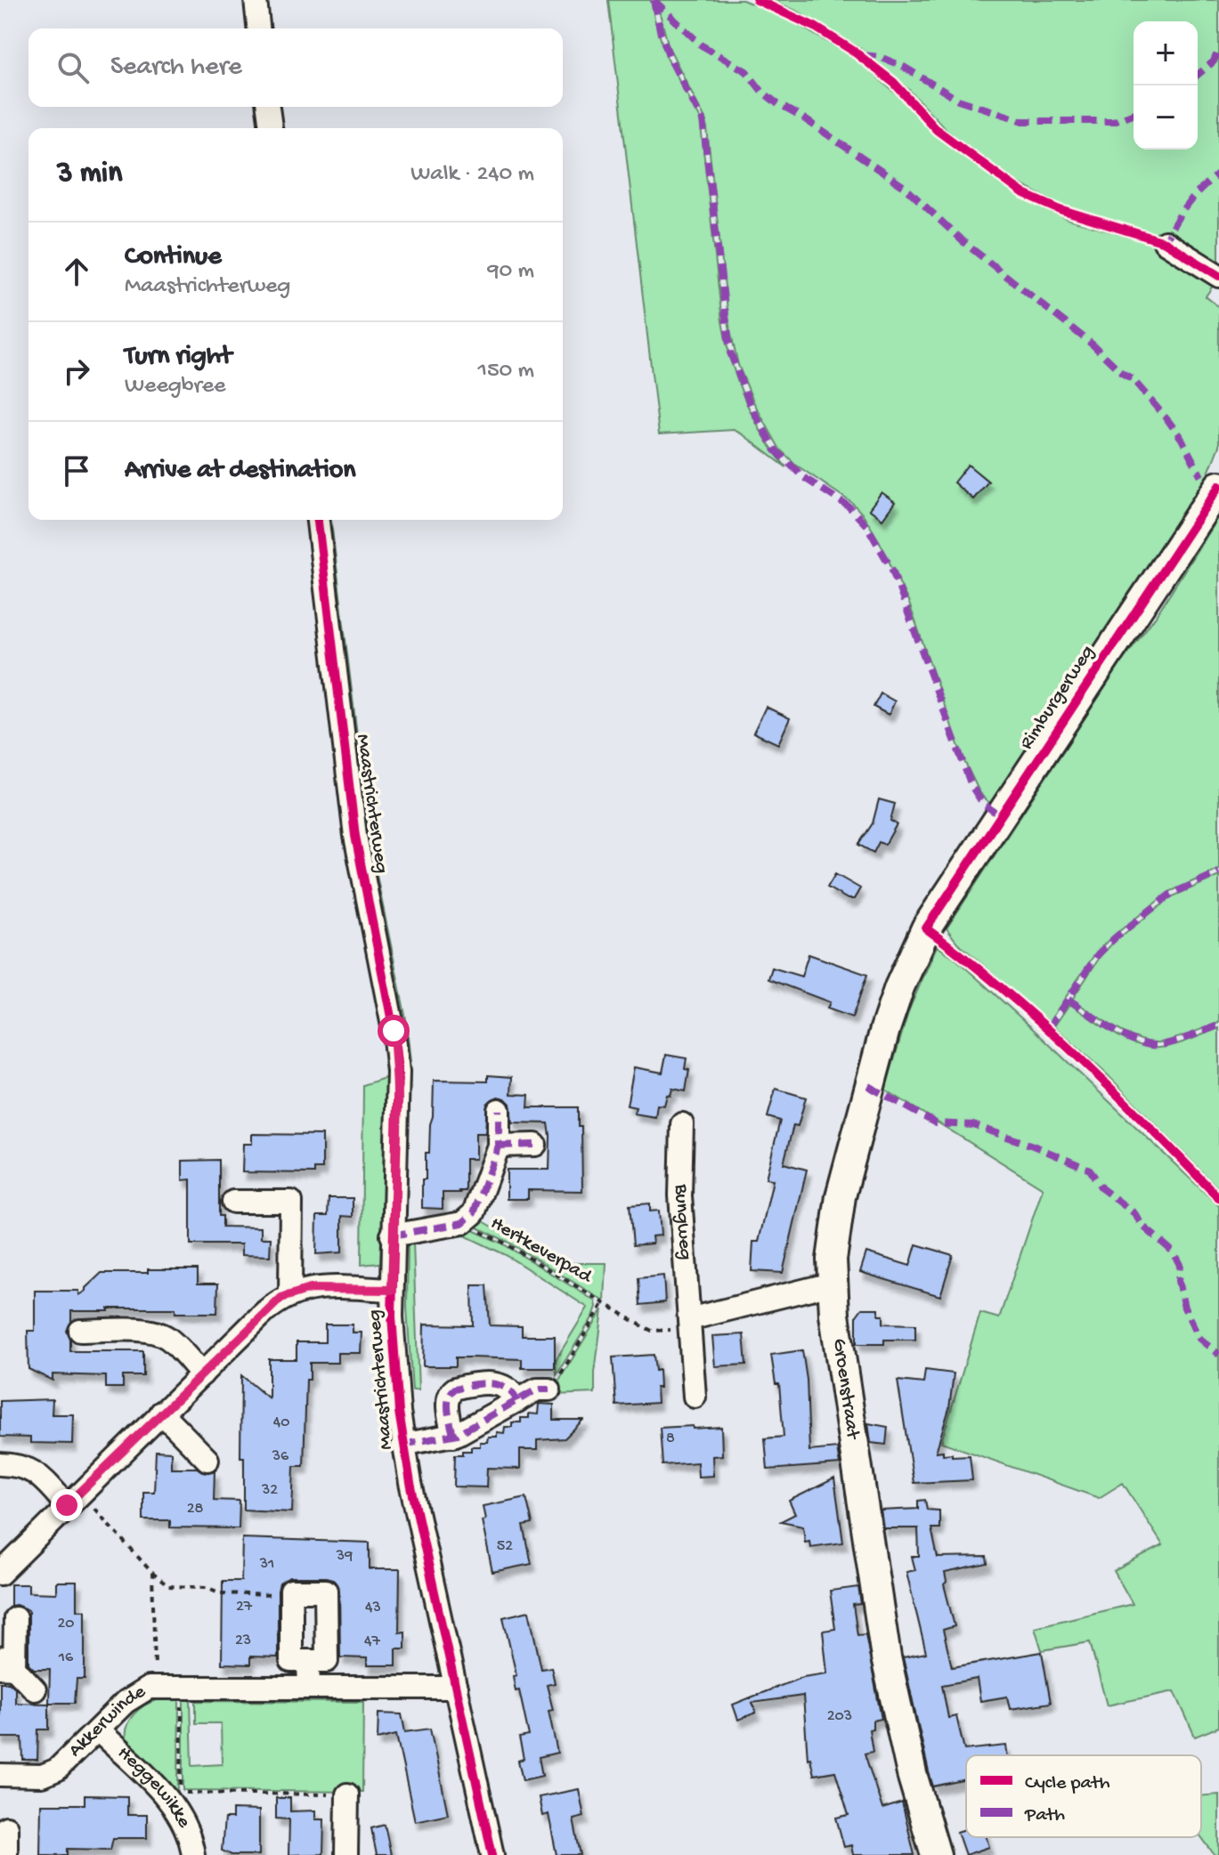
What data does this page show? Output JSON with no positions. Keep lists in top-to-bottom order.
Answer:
{
  "streets": {
    "street": [
      "Rimburgerweg",
      "Maastrichterweg",
      "Bungweg",
      "Groenstraat",
      "Akkerwinde",
      "Heggewikke"
    ],
    "path": ["Hertkeverpad"]
  },
  "crossings": [
    ["Rimburgerweg", "Groenstraat"],
    ["Maastrichterweg", "Hertkeverpad"],
    ["Maastrichterweg", "Akkerwinde"],
    ["Bungweg", "Hertkeverpad"],
    ["Akkerwinde", "Heggewikke"]
  ],
  "house_numbers": [
    "40",
    "8",
    "36",
    "32",
    "28",
    "52",
    "39",
    "31",
    "27",
    "43",
    "20",
    "23",
    "47",
    "16",
    "203"
  ],
  "legend": ["Cycle path", "Path"],
  "page": {
    "map_buttons": ["+", "−"],
    "search": "Search here",
    "heading": ["3 min", "Walk · 240 m"],
    "list": [
      ["Continue", "Maastrichterweg", "90 m"],
      ["Turn right", "Weegbree", "150 m"],
      "Arrive at destination"
    ]
  }
}
